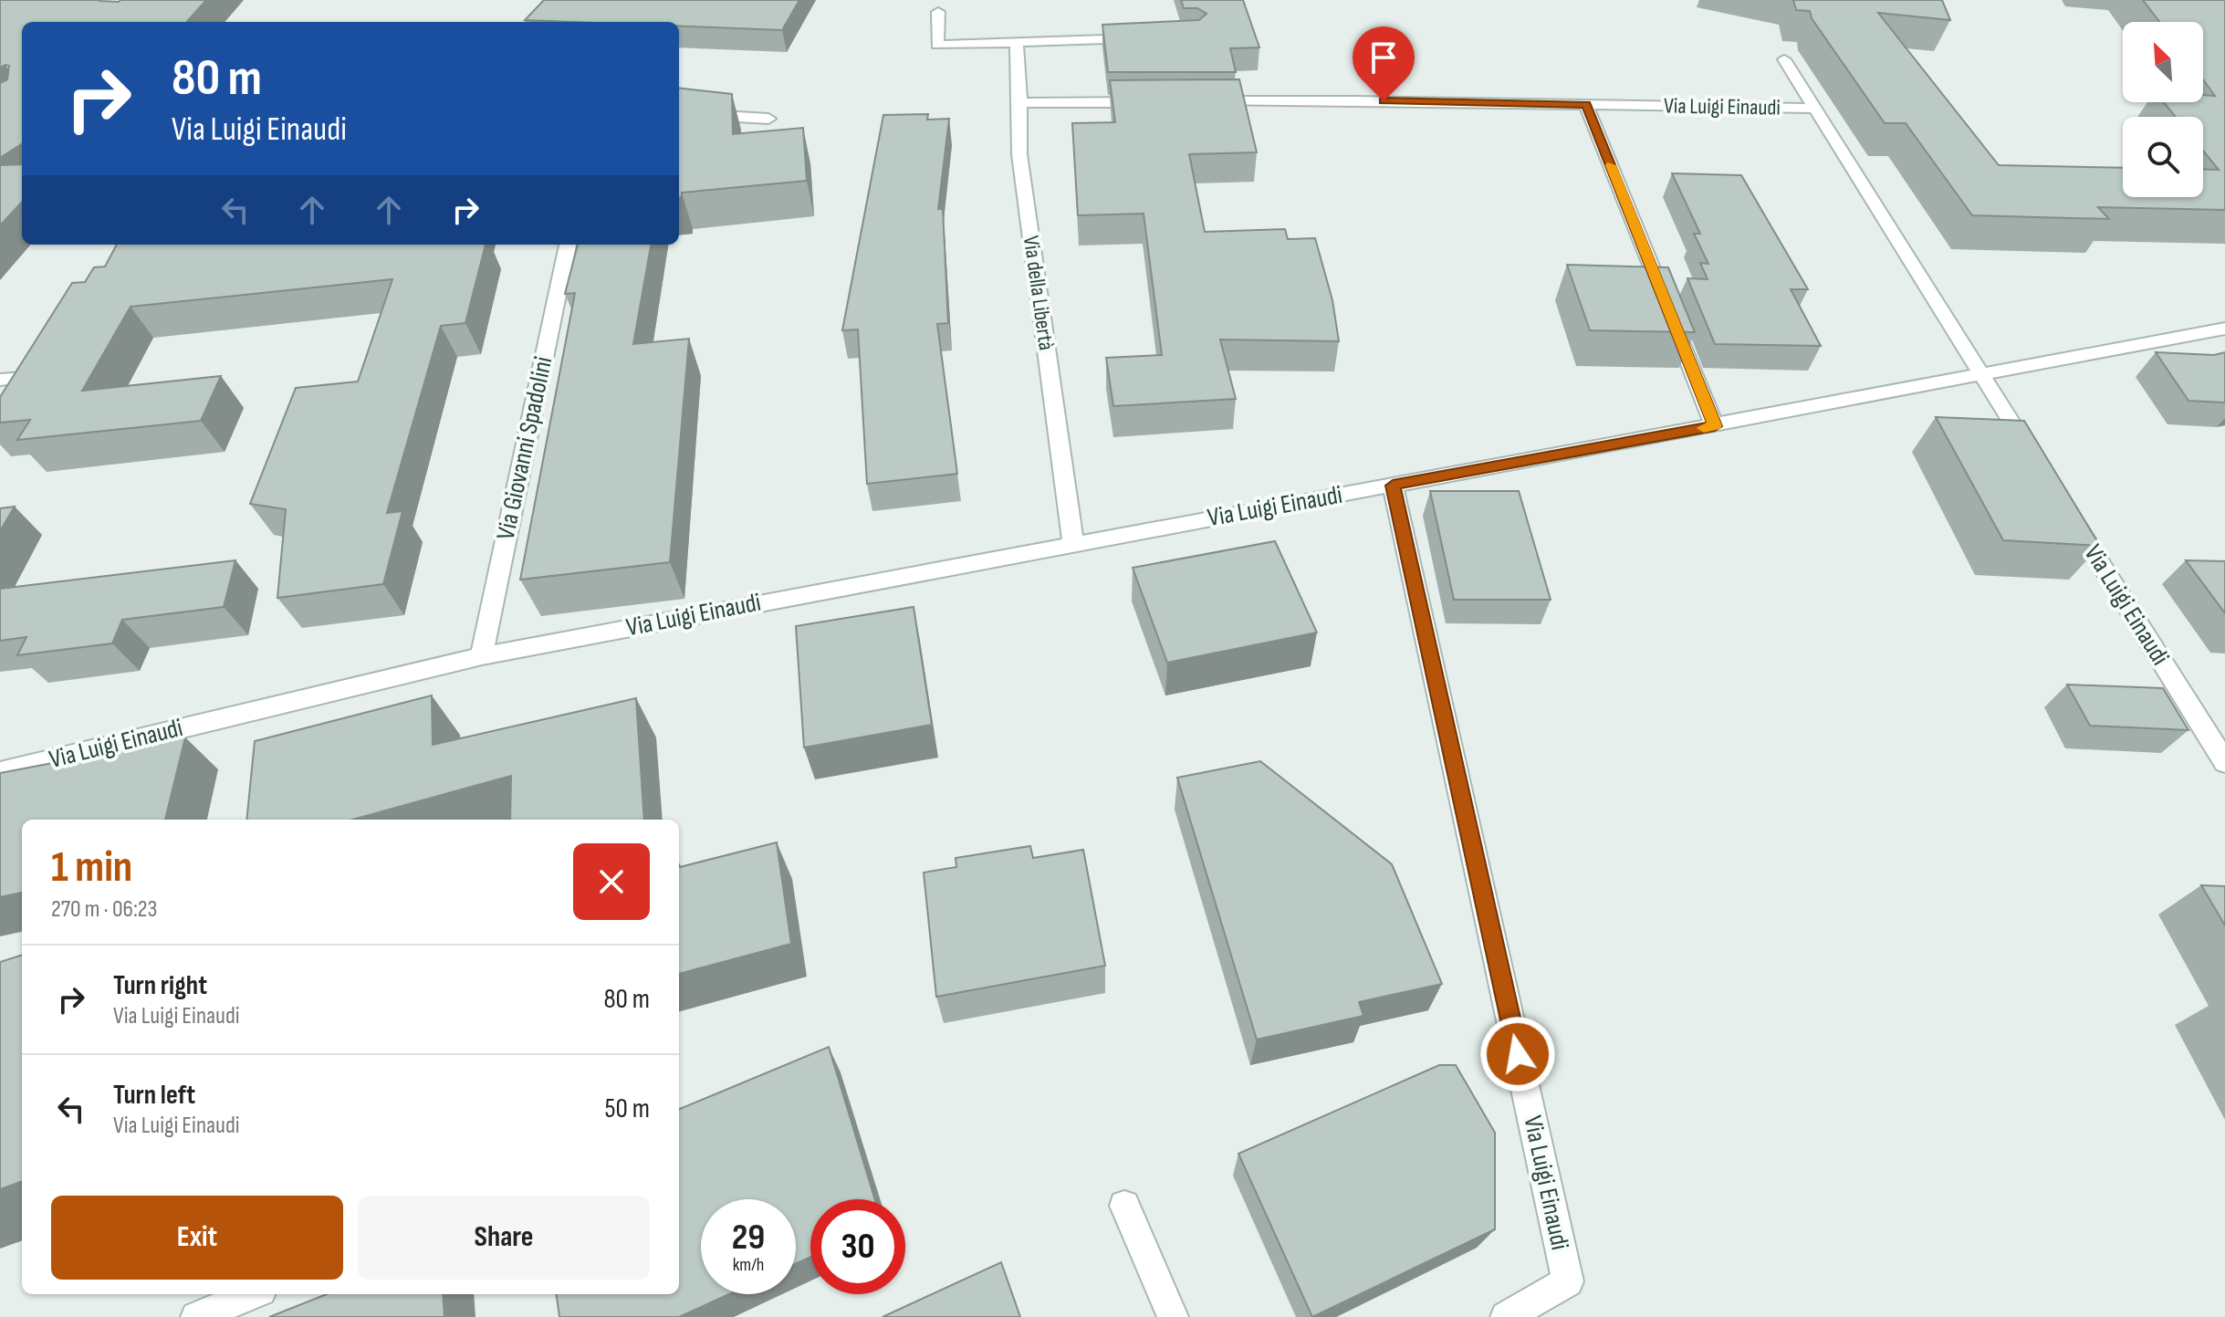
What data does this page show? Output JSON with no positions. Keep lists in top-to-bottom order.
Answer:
{
  "streets": {
    "street": ["Via Luigi Einaudi", "Via della Libertà", "Via Giovanni Spadolini"]
  },
  "crossings": [
    ["Via Luigi Einaudi", "Via della Libertà"],
    ["Via Luigi Einaudi", "Via Giovanni Spadolini"]
  ],
  "north": "top left",
  "page": {
    "turn": ["80 m", "Via Luigi Einaudi"],
    "heading": ["1 min", "270 m · 06:23"],
    "list": [
      {
        "name": "Turn right",
        "note": "Via Luigi Einaudi",
        "value": "80 m"
      },
      {
        "name": "Turn left",
        "note": "Via Luigi Einaudi",
        "value": "50 m"
      }
    ],
    "buttons": ["Exit", "Share"],
    "speed": "29 km/h",
    "limit": "30"
  }
}
